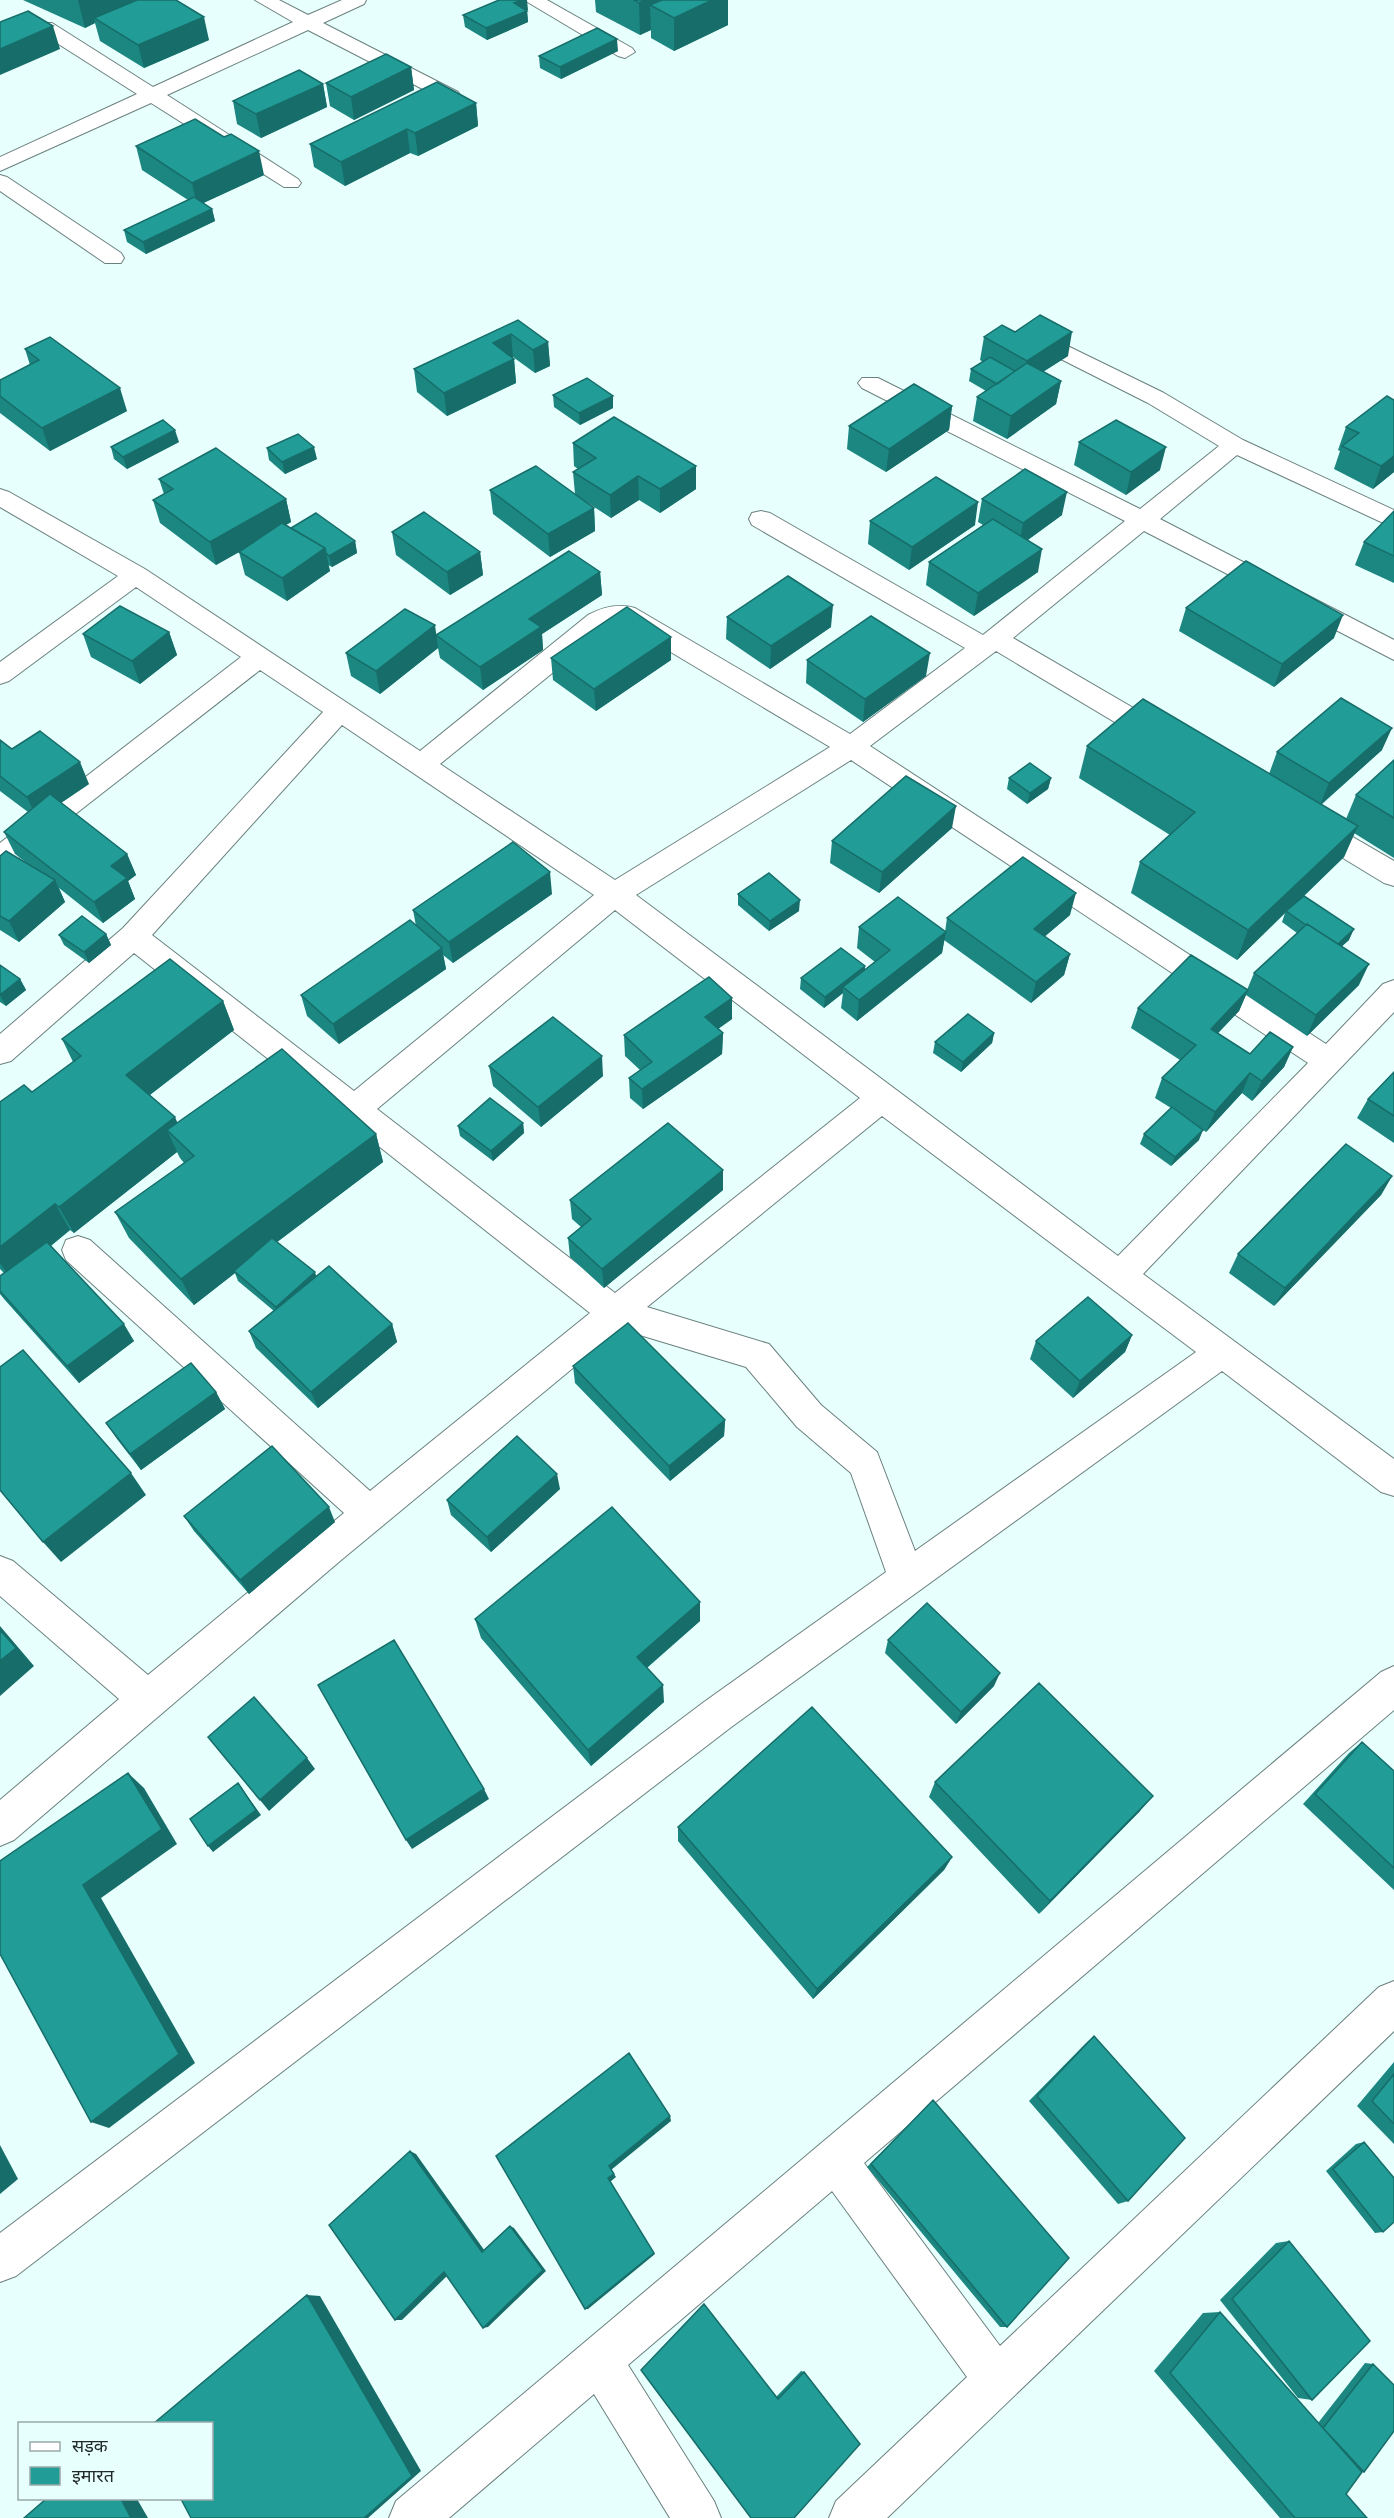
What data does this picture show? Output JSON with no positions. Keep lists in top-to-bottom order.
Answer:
{
  "legend": ["सड़क", "इमारत"]
}
